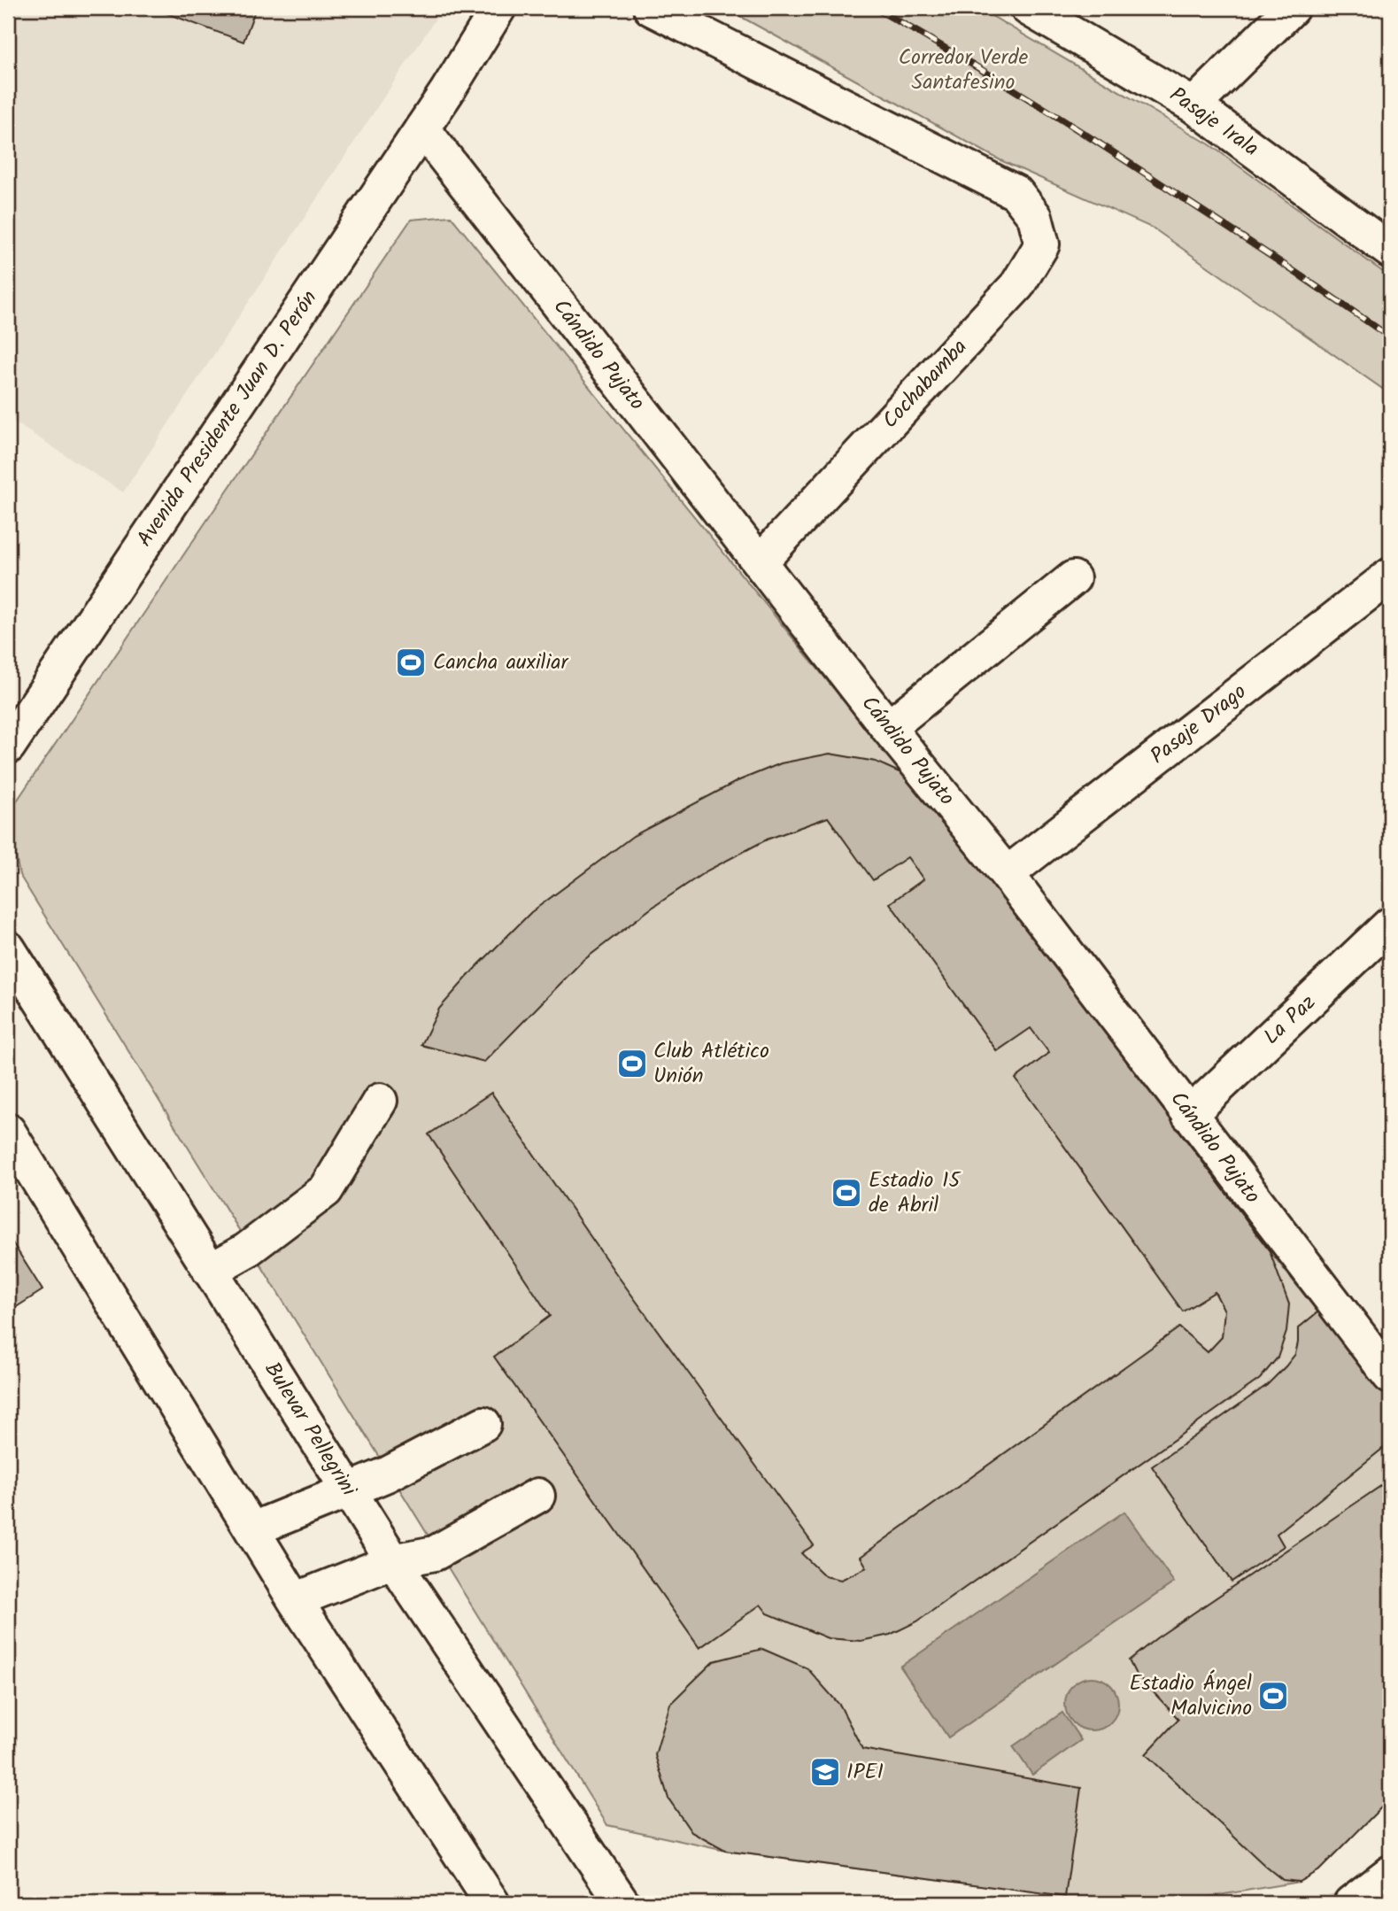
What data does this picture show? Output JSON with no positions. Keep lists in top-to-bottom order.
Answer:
{
  "streets": {
    "street": [
      "Pasaje Irala",
      "Cándido Pujato",
      "Cochabamba",
      "Avenida Presidente Juan D. Perón",
      "Pasaje Drago",
      "La Paz",
      "Bulevar Pellegrini"
    ]
  },
  "crossings": [
    ["Cándido Pujato", "Cochabamba"],
    ["Cándido Pujato", "Avenida Presidente Juan D. Perón"],
    ["Cándido Pujato", "Pasaje Drago"],
    ["Cándido Pujato", "La Paz"]
  ],
  "parks": ["Corredor Verde Santafesino"],
  "places": {
    "sports": [
      "Cancha auxiliar",
      "Club Atlético Unión",
      "Estadio 15 de Abril",
      "Estadio Ángel Malvicino"
    ],
    "school or university": ["IPEI"]
  }
}
